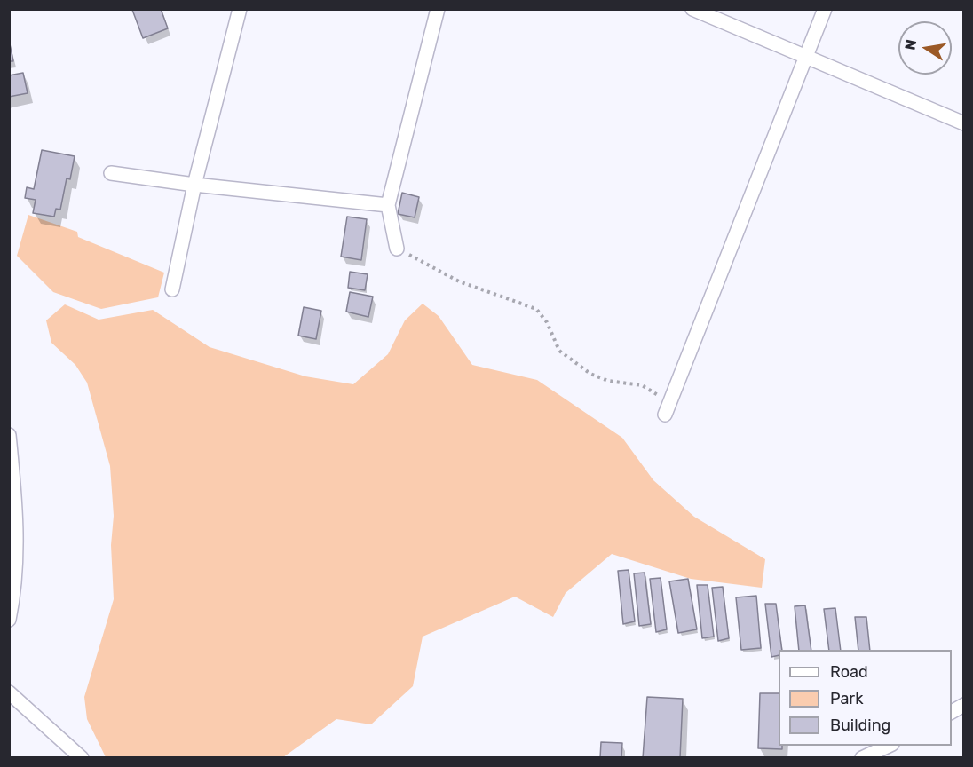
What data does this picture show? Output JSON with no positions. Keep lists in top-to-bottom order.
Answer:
{
  "legend": ["Road", "Park", "Building"],
  "north": "left"
}
